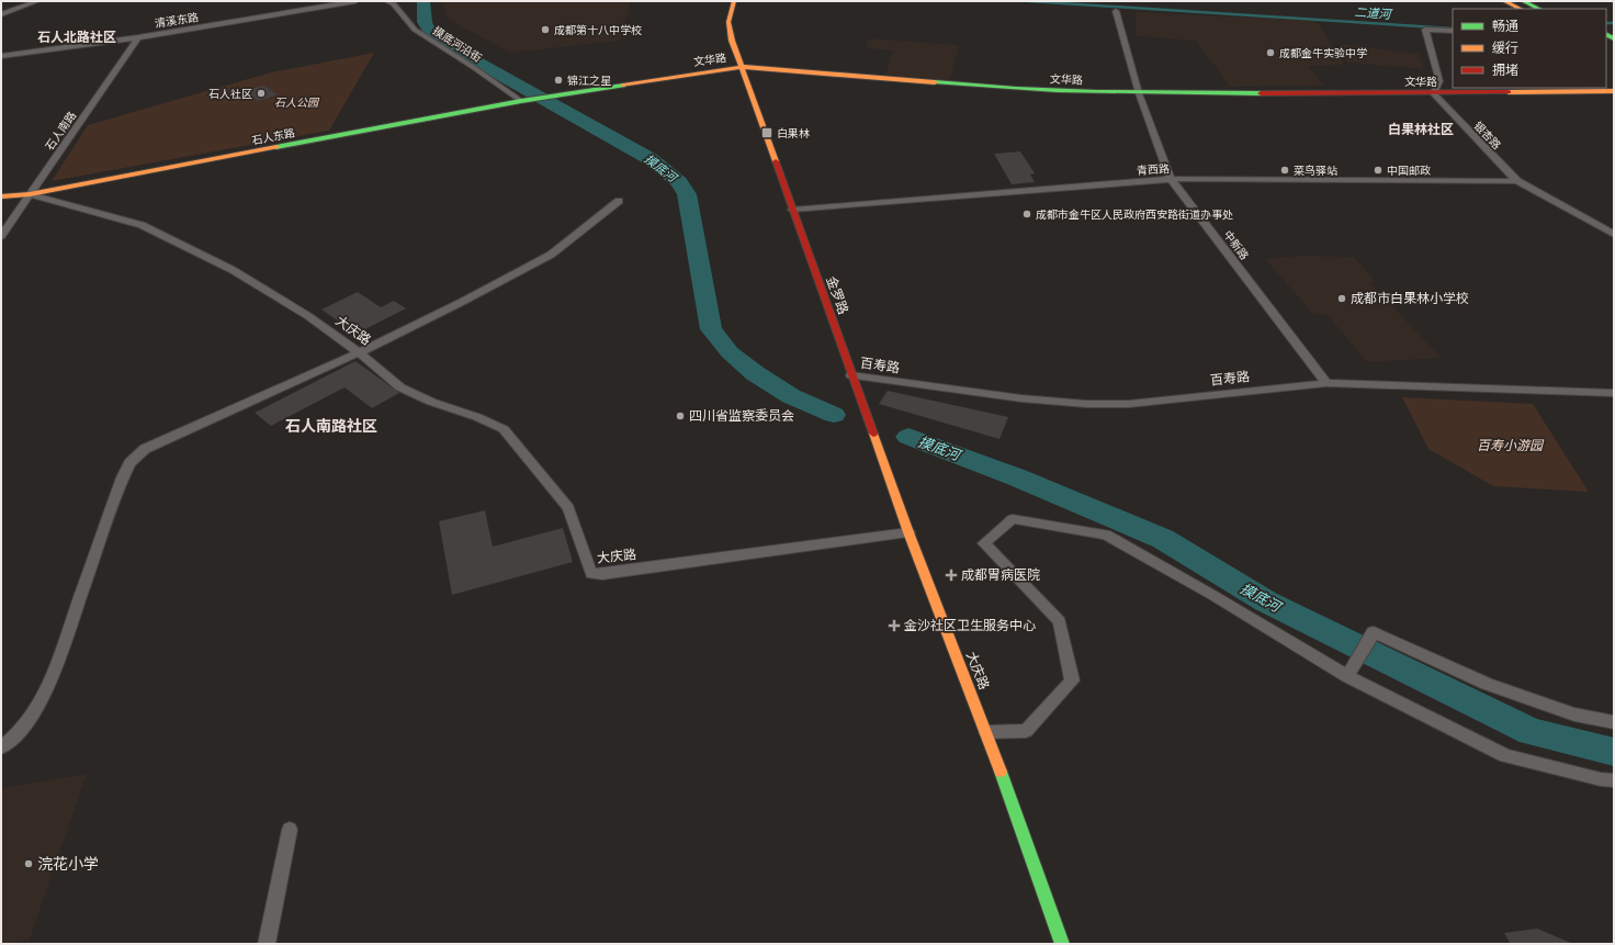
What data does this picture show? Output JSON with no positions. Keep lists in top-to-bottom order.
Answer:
{
  "streets": {
    "street": [
      "清溪东路",
      "摸底河沿街",
      "文华路",
      "石人南路",
      "银杏路",
      "石人东路",
      "青西路",
      "中新路",
      "金罗路",
      "大庆路",
      "百寿路"
    ]
  },
  "crossings": [
    ["清溪东路", "石人南路"],
    ["摸底河沿街", "文华路"],
    ["摸底河沿街", "石人东路"],
    ["文华路", "银杏路"],
    ["文华路", "石人东路"],
    ["文华路", "中新路"],
    ["文华路", "金罗路"],
    ["石人南路", "石人东路"],
    ["石人南路", "大庆路"],
    ["银杏路", "青西路"],
    ["石人东路", "大庆路"],
    ["青西路", "中新路"],
    ["青西路", "金罗路"],
    ["中新路", "百寿路"],
    ["金罗路", "大庆路"],
    ["金罗路", "百寿路"]
  ],
  "districts": ["石人北路社区", "白果林社区", "石人南路社区"],
  "water": ["二道河", "摸底河"],
  "parks": ["石人公园", "百寿小游园"],
  "places": {
    "other": [
      "成都第十八中学校",
      "成都金牛实验中学",
      "锦江之星",
      "石人社区",
      "菜鸟驿站",
      "中国邮政",
      "成都市金牛区人民政府西安路街道办事处",
      "成都市白果林小学校",
      "四川省监察委员会",
      "浣花小学"
    ],
    "transit": ["白果林"],
    "health": ["成都胃病医院", "金沙社区卫生服务中心"]
  },
  "legend": ["畅通", "缓行", "拥堵"]
}
